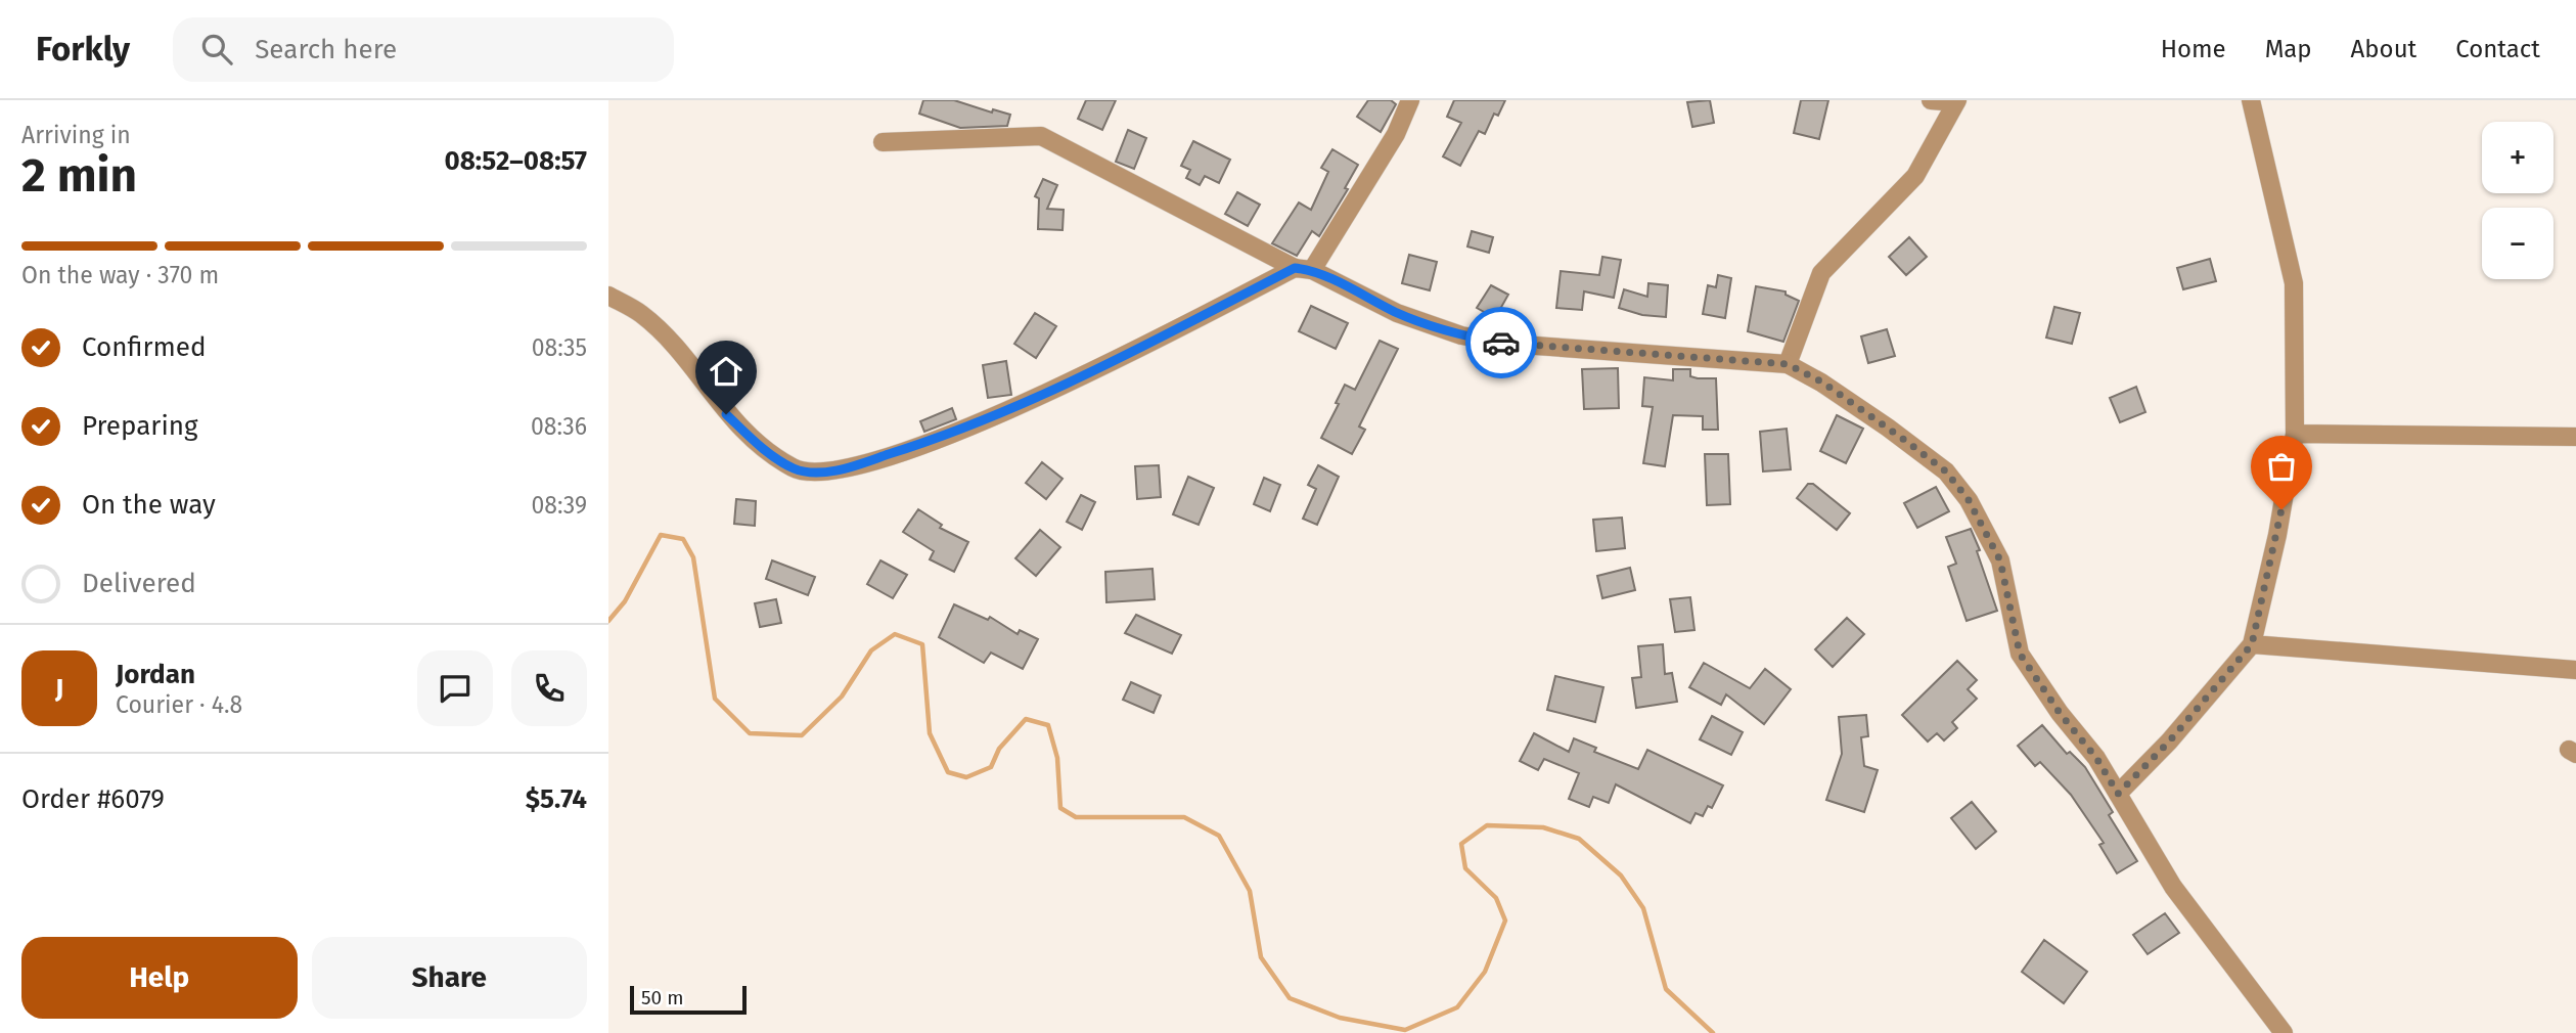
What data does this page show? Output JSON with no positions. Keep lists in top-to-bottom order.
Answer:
{
  "scale_bar": "50 m",
  "page": {
    "header": "Forkly",
    "search": "Search here",
    "nav": [
      "Home",
      "Map",
      "About",
      "Contact"
    ],
    "heading": ["2 min", "Arriving in", "08:52–08:57"],
    "panel": [
      "Jordan",
      "Courier · 4.8",
      "Order #6079",
      "$5.74"
    ],
    "map_buttons": ["+", "−"],
    "bar": "On the way · 370 m",
    "list": [
      ["Confirmed", "08:35"],
      ["Preparing", "08:36"],
      ["On the way", "08:39"],
      "Delivered"
    ],
    "round": "J",
    "buttons": ["Help", "Share"],
    "scale": "50 m"
  }
}
